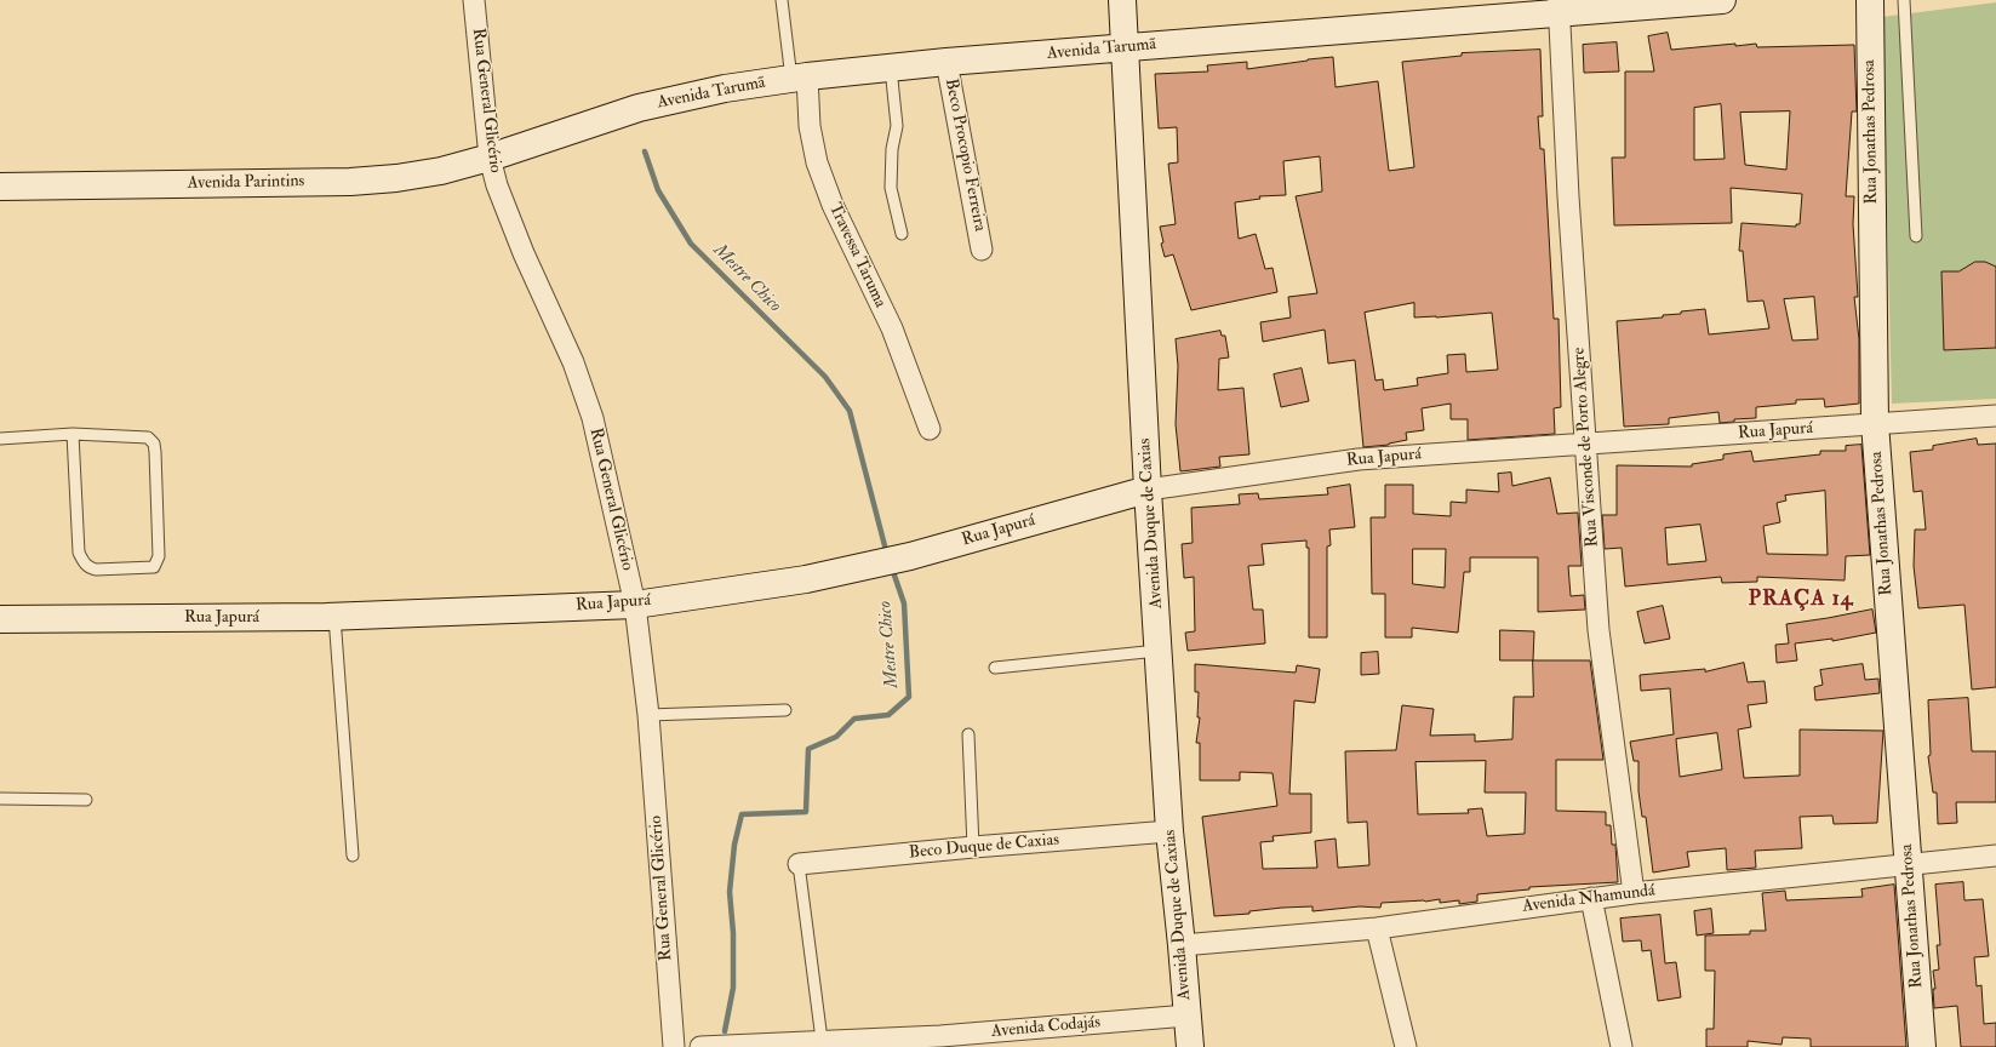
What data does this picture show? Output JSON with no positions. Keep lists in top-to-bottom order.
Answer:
{
  "streets": {
    "street": [
      "Avenida Tarumã",
      "Rua General Glicério",
      "Rua Jonathas Pedrosa",
      "Beco Procopio Ferreira",
      "Avenida Parintins",
      "Travessa Taruma",
      "Rua Japurá",
      "Rua Visconde de Porto Alegre",
      "Avenida Duque de Caxias",
      "Beco Duque de Caxias",
      "Avenida Nhamundá",
      "Avenida Codajás"
    ]
  },
  "crossings": [
    ["Avenida Tarumã", "Rua General Glicério"],
    ["Avenida Tarumã", "Beco Procopio Ferreira"],
    ["Avenida Tarumã", "Avenida Parintins"],
    ["Avenida Tarumã", "Travessa Taruma"],
    ["Avenida Tarumã", "Rua Visconde de Porto Alegre"],
    ["Avenida Tarumã", "Avenida Duque de Caxias"],
    ["Rua General Glicério", "Avenida Parintins"],
    ["Rua General Glicério", "Rua Japurá"],
    ["Rua Jonathas Pedrosa", "Rua Japurá"],
    ["Rua Jonathas Pedrosa", "Avenida Nhamundá"],
    ["Rua Japurá", "Rua Visconde de Porto Alegre"],
    ["Rua Japurá", "Avenida Duque de Caxias"],
    ["Rua Visconde de Porto Alegre", "Avenida Nhamundá"],
    ["Avenida Duque de Caxias", "Beco Duque de Caxias"],
    ["Avenida Duque de Caxias", "Avenida Nhamundá"],
    ["Avenida Duque de Caxias", "Avenida Codajás"]
  ],
  "districts": ["PRAÇA 14"],
  "water": ["Mestre Chico"]
}
